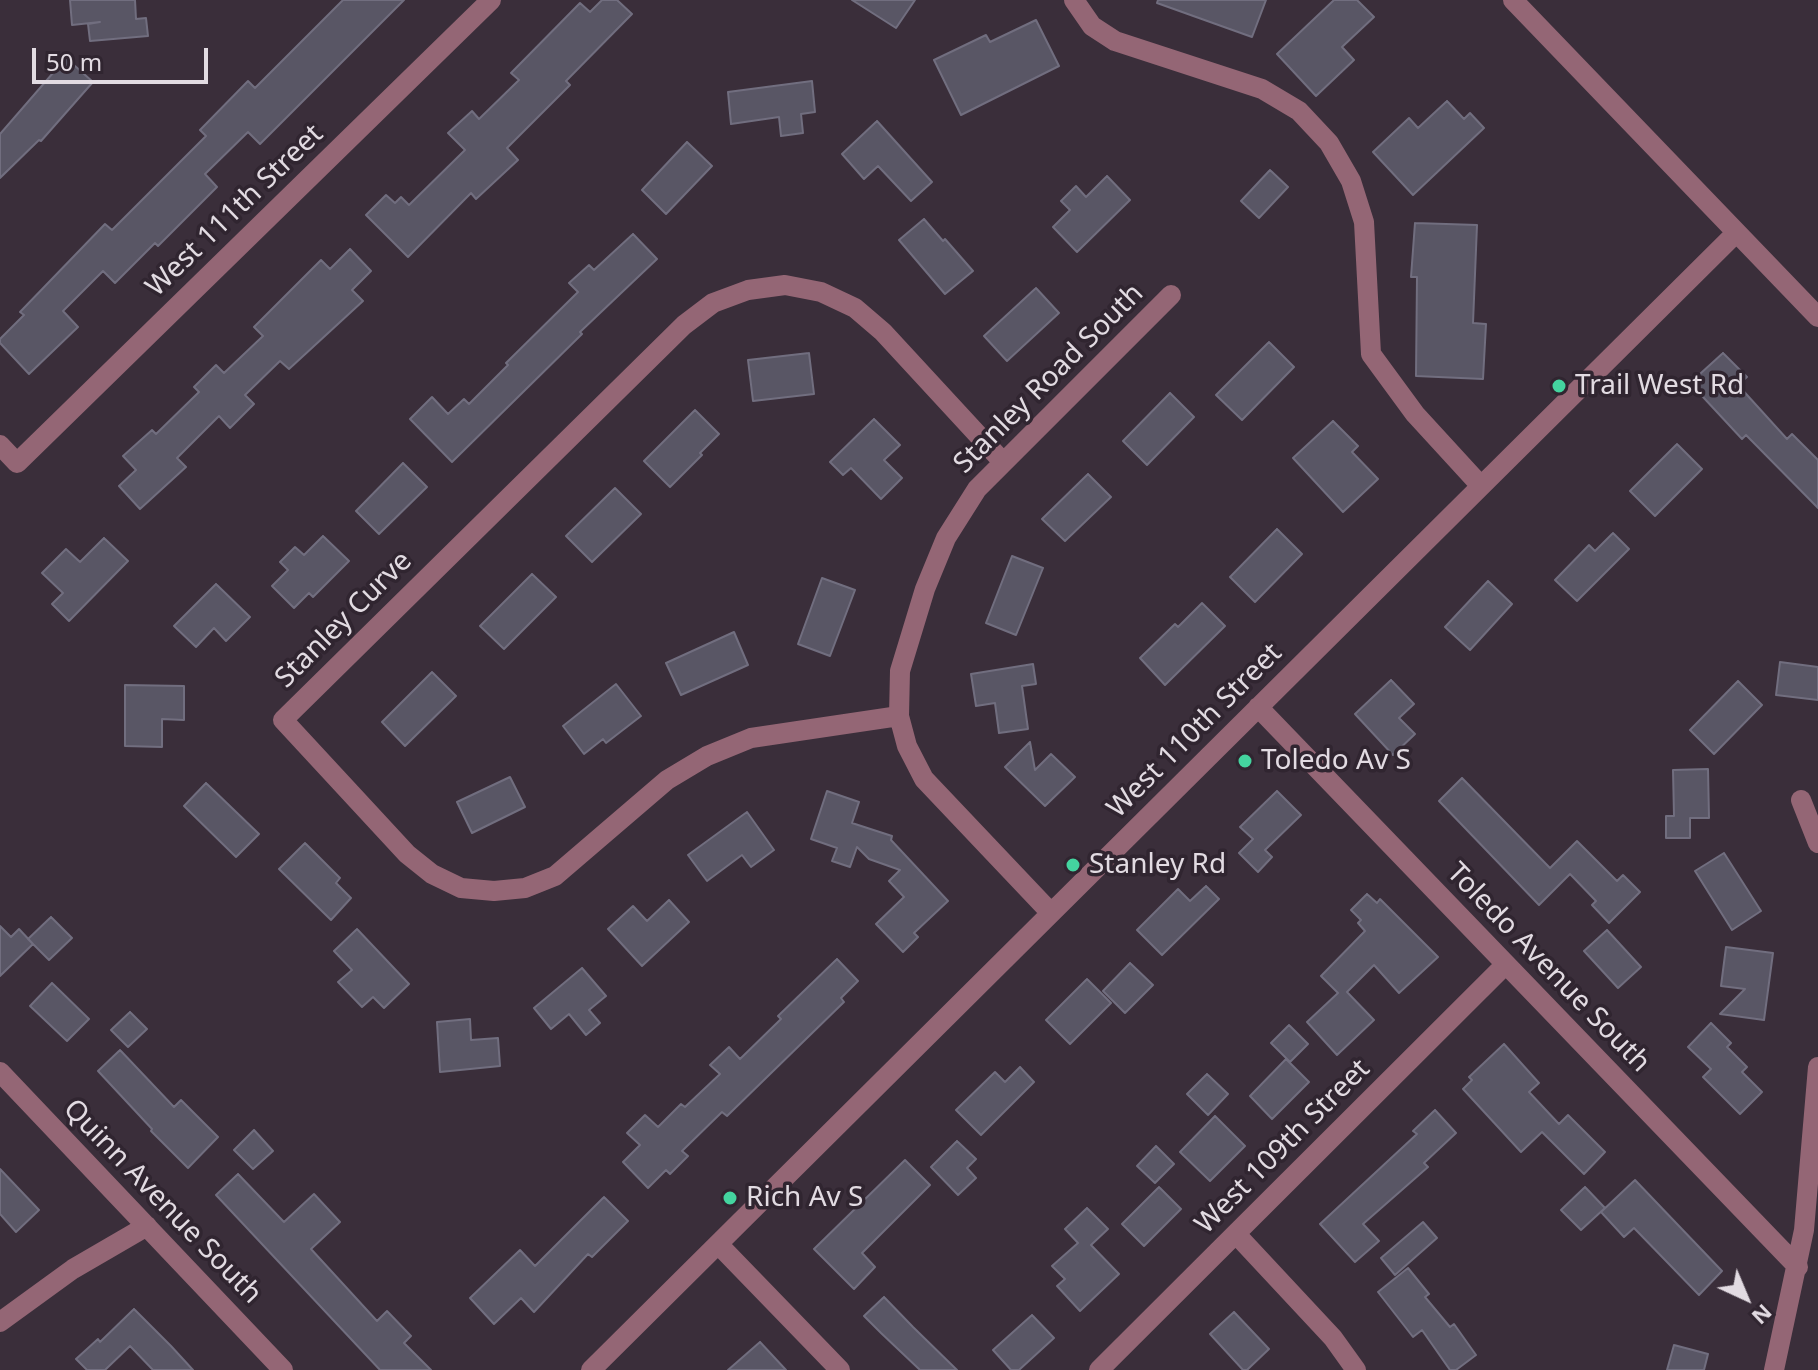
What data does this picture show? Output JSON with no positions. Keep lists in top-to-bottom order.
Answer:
{
  "streets": {
    "street": [
      "West 111th Street",
      "Stanley Road South",
      "Stanley Curve",
      "West 110th Street",
      "Toledo Avenue South",
      "West 109th Street",
      "Quinn Avenue South"
    ]
  },
  "crossings": [
    ["Stanley Road South", "Stanley Curve"],
    ["Stanley Road South", "West 110th Street"],
    ["West 110th Street", "Toledo Avenue South"],
    ["Toledo Avenue South", "West 109th Street"]
  ],
  "places": [
    "Trail West Rd",
    "Toledo Av S",
    "Stanley Rd",
    "Rich Av S"
  ],
  "scale_bar": "50 m",
  "north": "bottom right"
}
